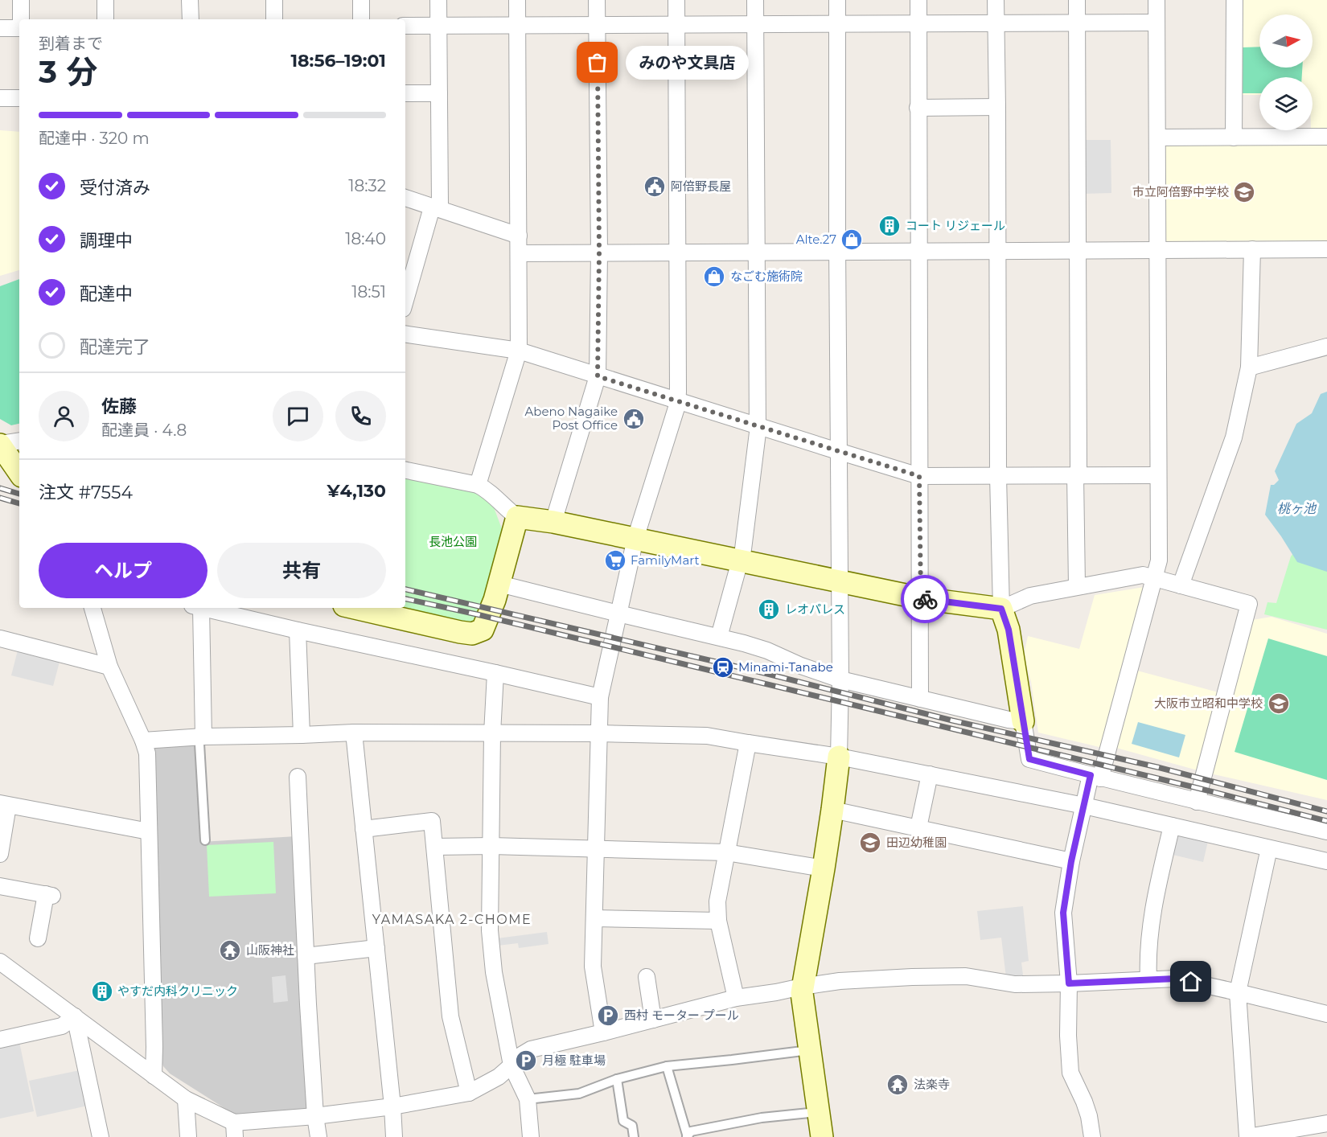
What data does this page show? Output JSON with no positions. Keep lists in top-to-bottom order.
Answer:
{
  "districts": ["YAMASAKA 2-CHOME"],
  "water": ["桃ヶ池"],
  "parks": ["長池公園"],
  "places": {
    "other": ["みのや文具店"],
    "public building": ["阿倍野長屋", "Abeno Nagaike Post Office"],
    "school or university": ["市立阿倍野中学校", "大阪市立昭和中学校", "田辺幼稚園"],
    "building": ["コート リジェール", "レオパレス", "やすだ内科クリニック"],
    "shop": ["Alte.27", "なごむ施術院"],
    "supermarket": ["FamilyMart"],
    "station": ["Minami-Tanabe"],
    "temple": ["山阪神社", "法楽寺"],
    "parking": ["西村 モーター プール", "月極 駐車場"]
  },
  "north": "right",
  "page": {
    "heading": ["3 分", "到着まで", "18:56–19:01"],
    "panel": [
      "佐藤",
      "配達員 · 4.8",
      "注文 #7554",
      "¥4,130"
    ],
    "bubble": "みのや文具店",
    "bar": "配達中 · 320 m",
    "list": [
      ["受付済み", "18:32"],
      ["調理中", "18:40"],
      ["配達中", "18:51"],
      "配達完了"
    ],
    "buttons": ["ヘルプ", "共有"]
  }
}
